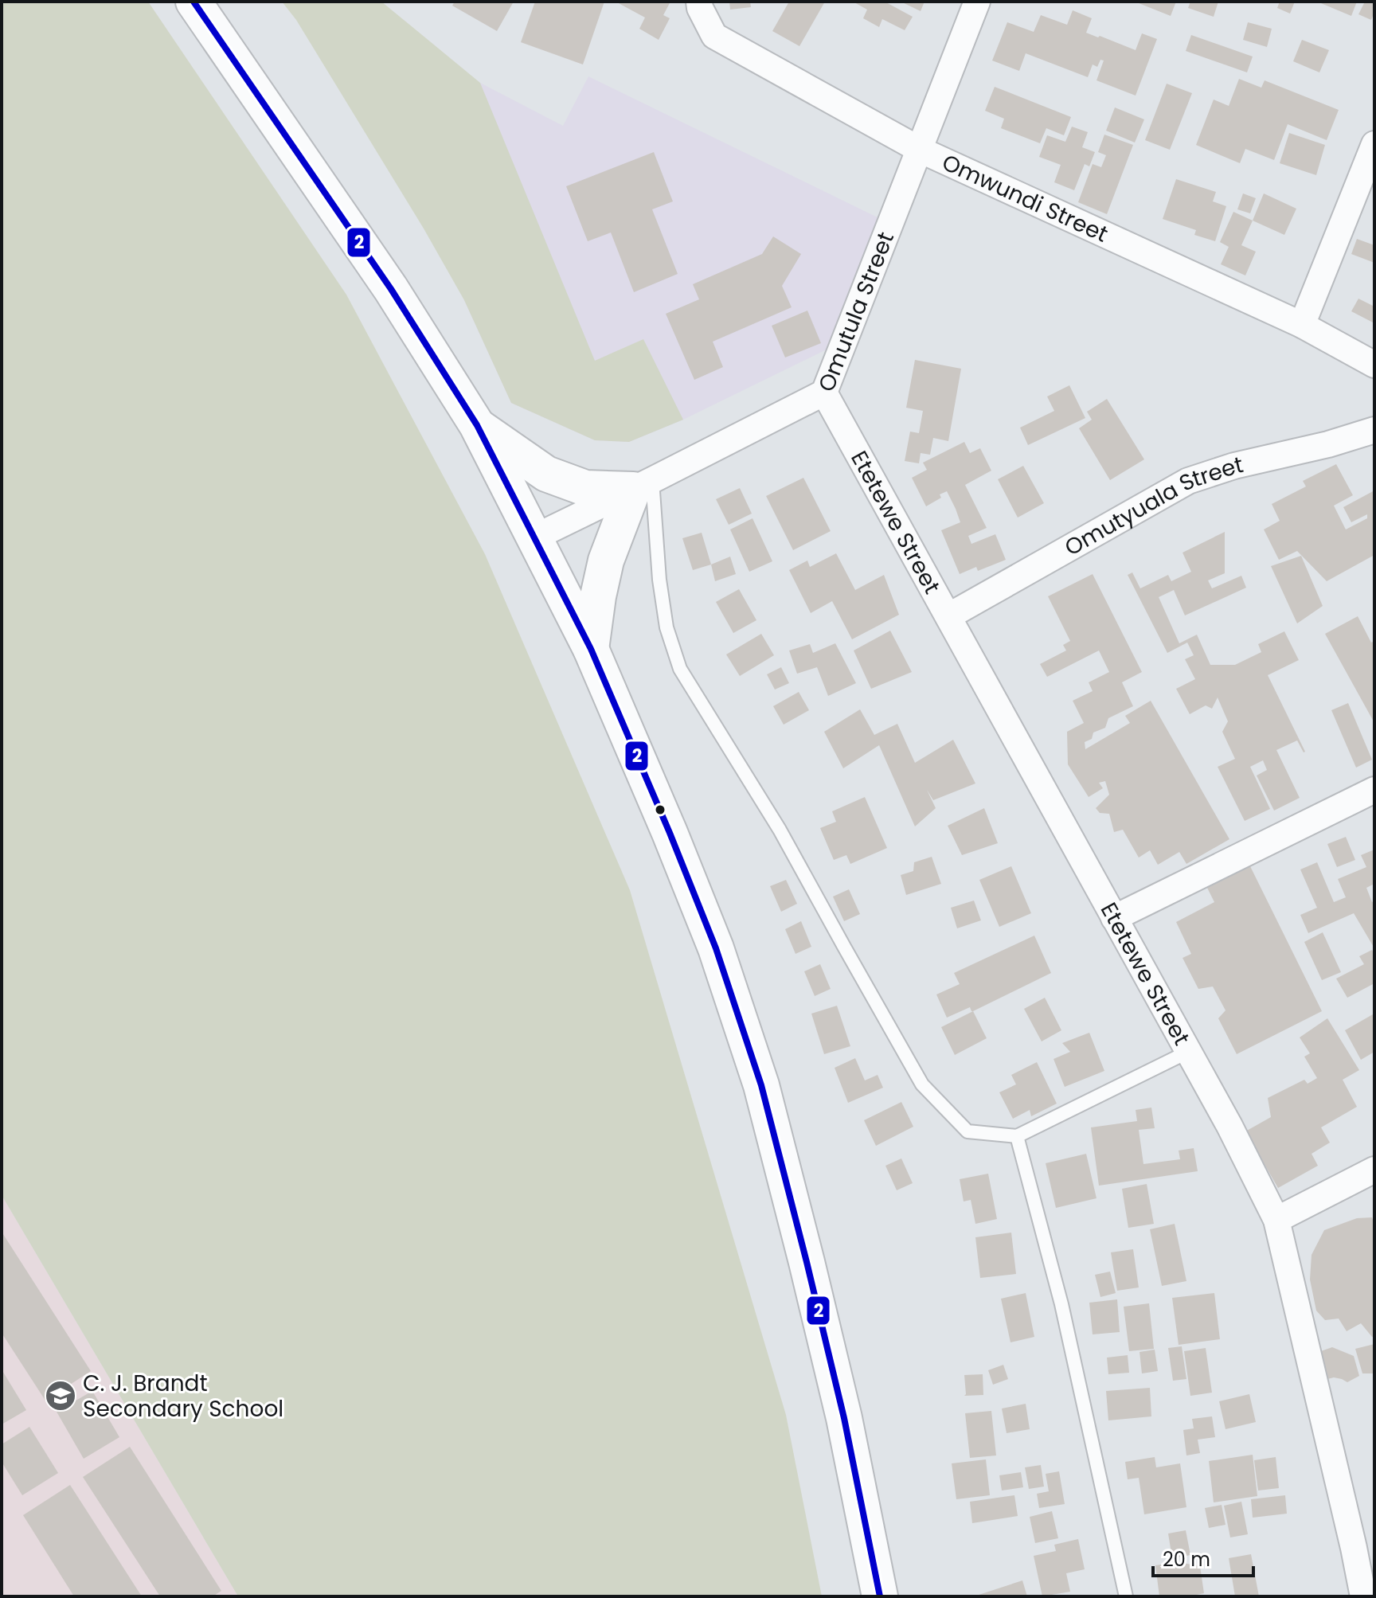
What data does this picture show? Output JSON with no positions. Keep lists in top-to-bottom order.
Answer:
{
  "streets": {
    "street": [
      "Omwundi Street",
      "Omutula Street",
      "Omutyuala Street",
      "Etetewe Street"
    ]
  },
  "crossings": [
    ["Omwundi Street", "Omutula Street"],
    ["Omutula Street", "Etetewe Street"],
    ["Omutyuala Street", "Etetewe Street"]
  ],
  "places": {
    "school or university": ["C. J. Brandt Secondary School"]
  },
  "lines": ["transit line 2"],
  "scale_bar": "20 m"
}
